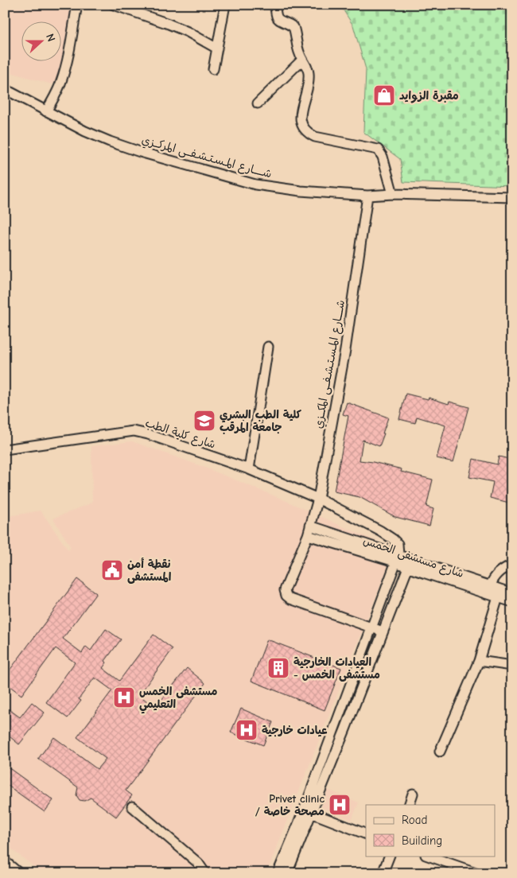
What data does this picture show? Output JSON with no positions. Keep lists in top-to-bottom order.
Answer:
{
  "streets": {
    "street": [
      "شــــارع المـسـتـشـفــى المركــزي",
      "شــــارع المـسـتـشـفــى المكــزي",
      "شارع كلية الطب",
      "شارع مستشفى الخمس"
    ]
  },
  "crossings": [
    ["شــــارع المـسـتـشـفــى المركــزي", "شــــارع المـسـتـشـفــى المكــزي"],
    ["شــــارع المـسـتـشـفــى المكــزي", "شارع كلية الطب"],
    ["شــــارع المـسـتـشـفــى المكــزي", "شارع مستشفى الخمس"],
    ["شارع كلية الطب", "شارع مستشفى الخمس"]
  ],
  "places": {
    "shop": ["مقبرة الزوايد"],
    "school or university": ["كلية الطب البشري جامعة المرقب"],
    "public building": ["نقطة أمن المستشفى"],
    "building": ["العيادات الخارجية - مستشفى الخمس"],
    "hospital": ["مستشفى الخمس التعليمي", "عيادات خارجية", "Privet clinic / مصحة خاصة"]
  },
  "legend": ["Road", "Building"],
  "north": "right"
}
